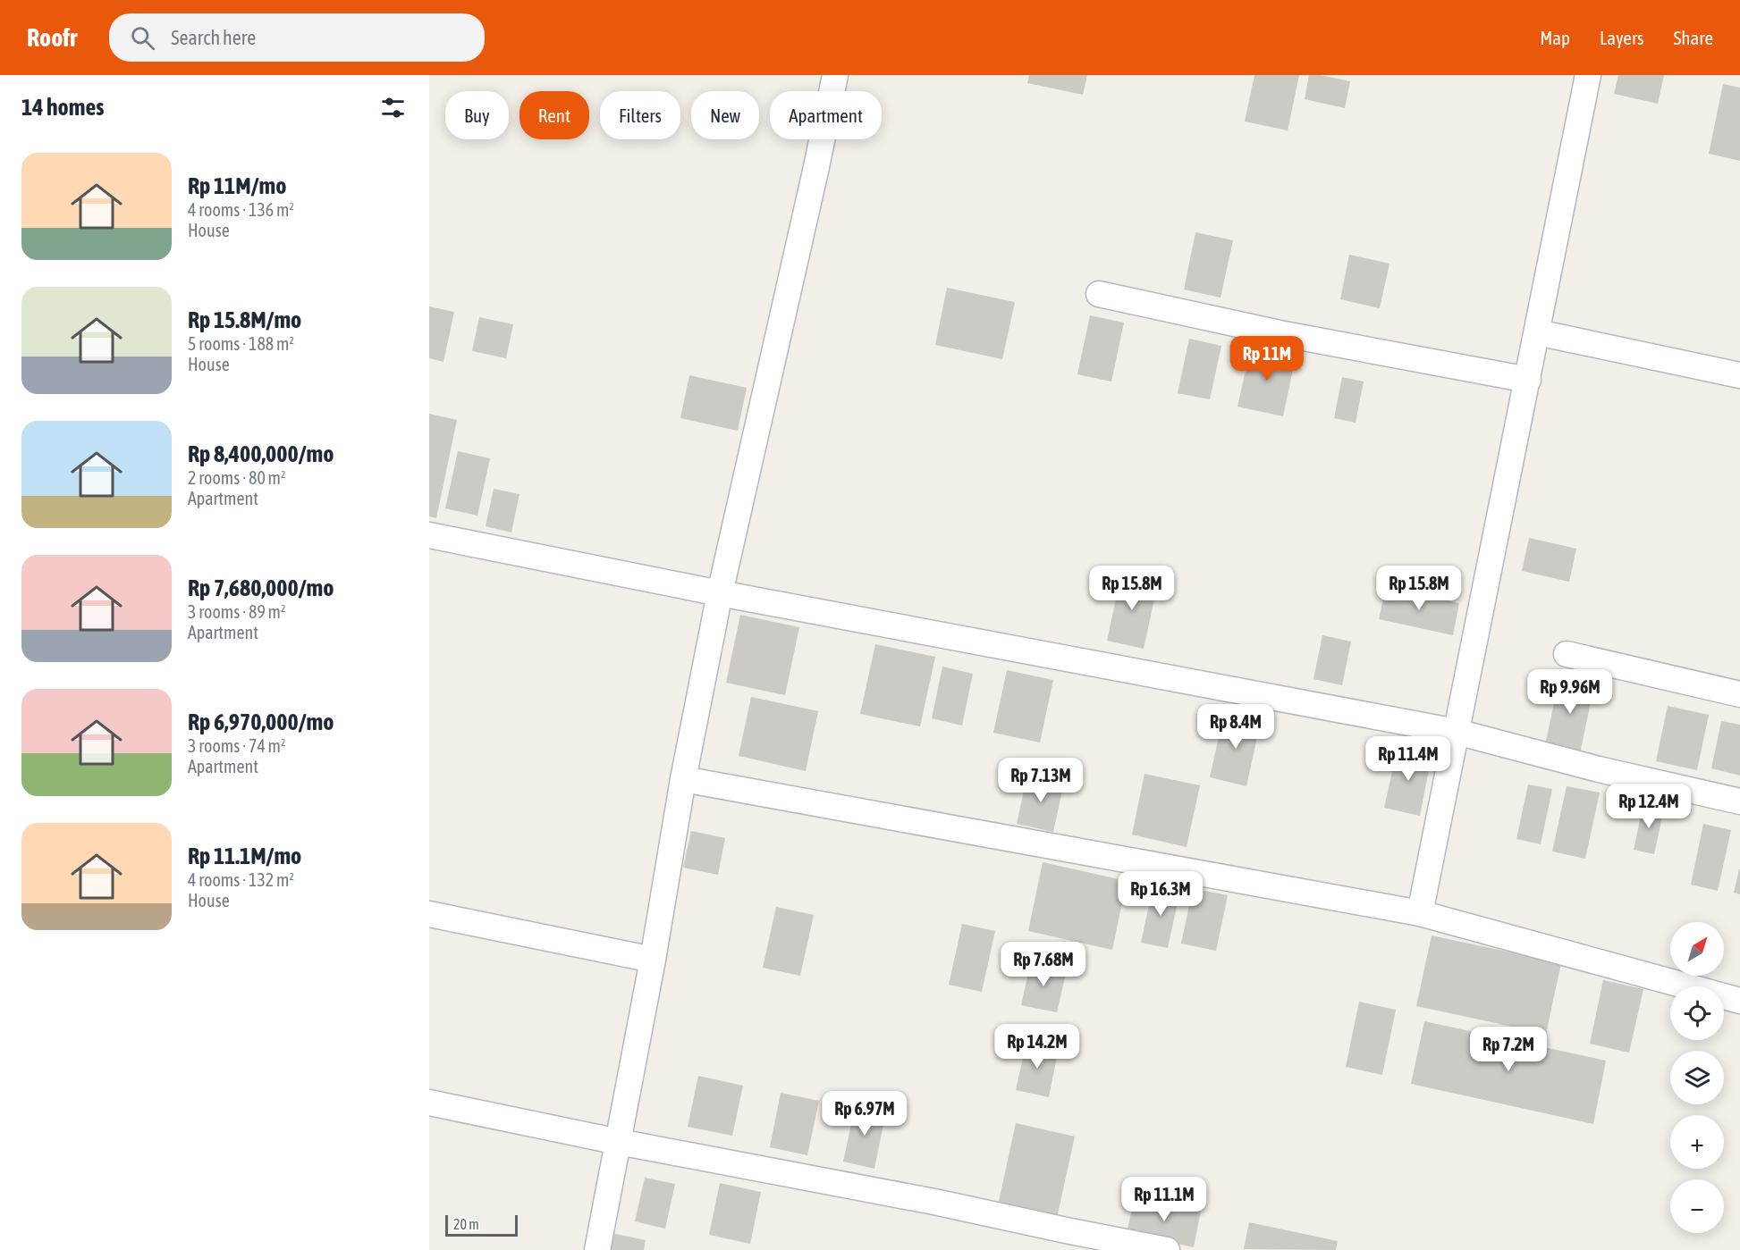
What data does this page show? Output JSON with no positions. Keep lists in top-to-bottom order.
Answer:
{
  "scale_bar": "20 m",
  "north": "top right",
  "page": {
    "header": "Roofr",
    "search": "Search here",
    "nav": ["Map", "Layers", "Share"],
    "heading": "14 homes",
    "chip": [
      "Buy",
      "Rent",
      "Filters",
      "New",
      "Apartment"
    ],
    "list": [
      {
        "name": "Rp 11M/mo",
        "note": "4 rooms · 136 m² · House"
      },
      {
        "name": "Rp 15.8M/mo",
        "note": "5 rooms · 188 m² · House"
      },
      {
        "name": "Rp 8,400,000/mo",
        "note": "2 rooms · 80 m² · Apartment"
      },
      {
        "name": "Rp 7,680,000/mo",
        "note": "3 rooms · 89 m² · Apartment"
      },
      {
        "name": "Rp 6,970,000/mo",
        "note": "3 rooms · 74 m² · Apartment"
      },
      {
        "name": "Rp 11.1M/mo",
        "note": "4 rooms · 132 m² · House"
      }
    ],
    "price": [
      "Rp 11M",
      "Rp 15.8M",
      "Rp 15.8M",
      "Rp 9.96M",
      "Rp 8.4M",
      "Rp 11.4M",
      "Rp 7.13M",
      "Rp 12.4M",
      "Rp 16.3M",
      "Rp 7.68M",
      "Rp 14.2M",
      "Rp 7.2M",
      "Rp 6.97M",
      "Rp 11.1M"
    ],
    "map_buttons": ["+", "−"],
    "scale": "20 m"
  }
}
